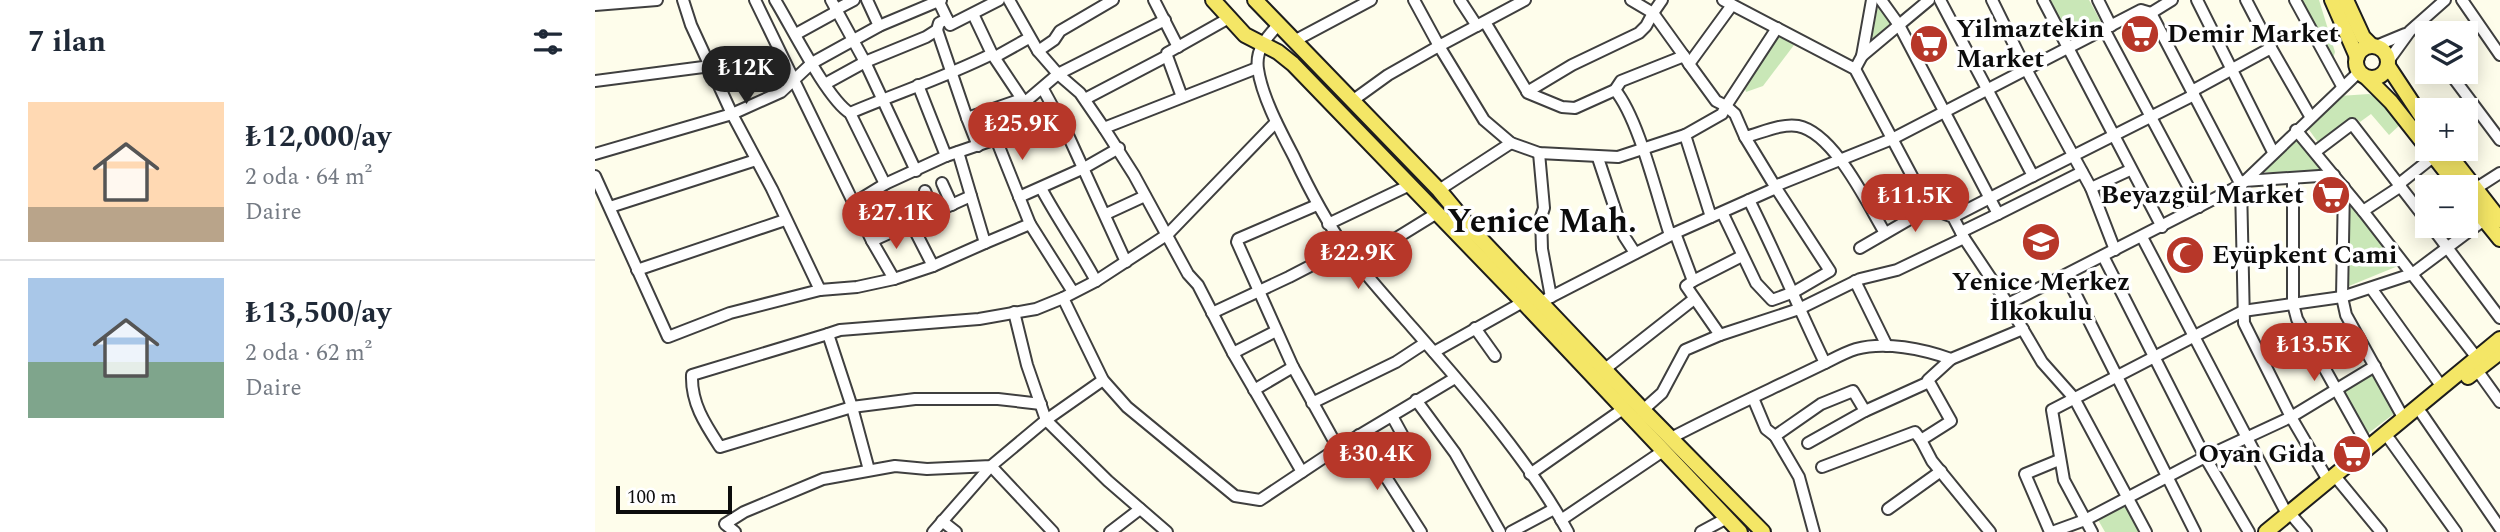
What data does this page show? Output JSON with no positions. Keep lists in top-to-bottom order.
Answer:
{
  "districts": ["Yenice Mah."],
  "places": {
    "supermarket": [
      "Demir Market",
      "Yilmaztekin Market",
      "Beyazgül Market",
      "Oyan Gida"
    ],
    "school or university": ["Yenice Merkez İlkokulu"],
    "mosque": ["Eyüpkent Cami"]
  },
  "scale_bar": "100 m",
  "page": {
    "heading": "7 ilan",
    "map_buttons": ["+", "−"],
    "price": [
      "₺12K",
      "₺25.9K",
      "₺11.5K",
      "₺27.1K",
      "₺22.9K",
      "₺13.5K",
      "₺30.4K"
    ],
    "list": [
      {
        "name": "₺12,000/ay",
        "note": "2 oda · 64 m² · Daire"
      },
      {
        "name": "₺13,500/ay",
        "note": "2 oda · 62 m² · Daire"
      }
    ],
    "scale": "100 m"
  }
}
